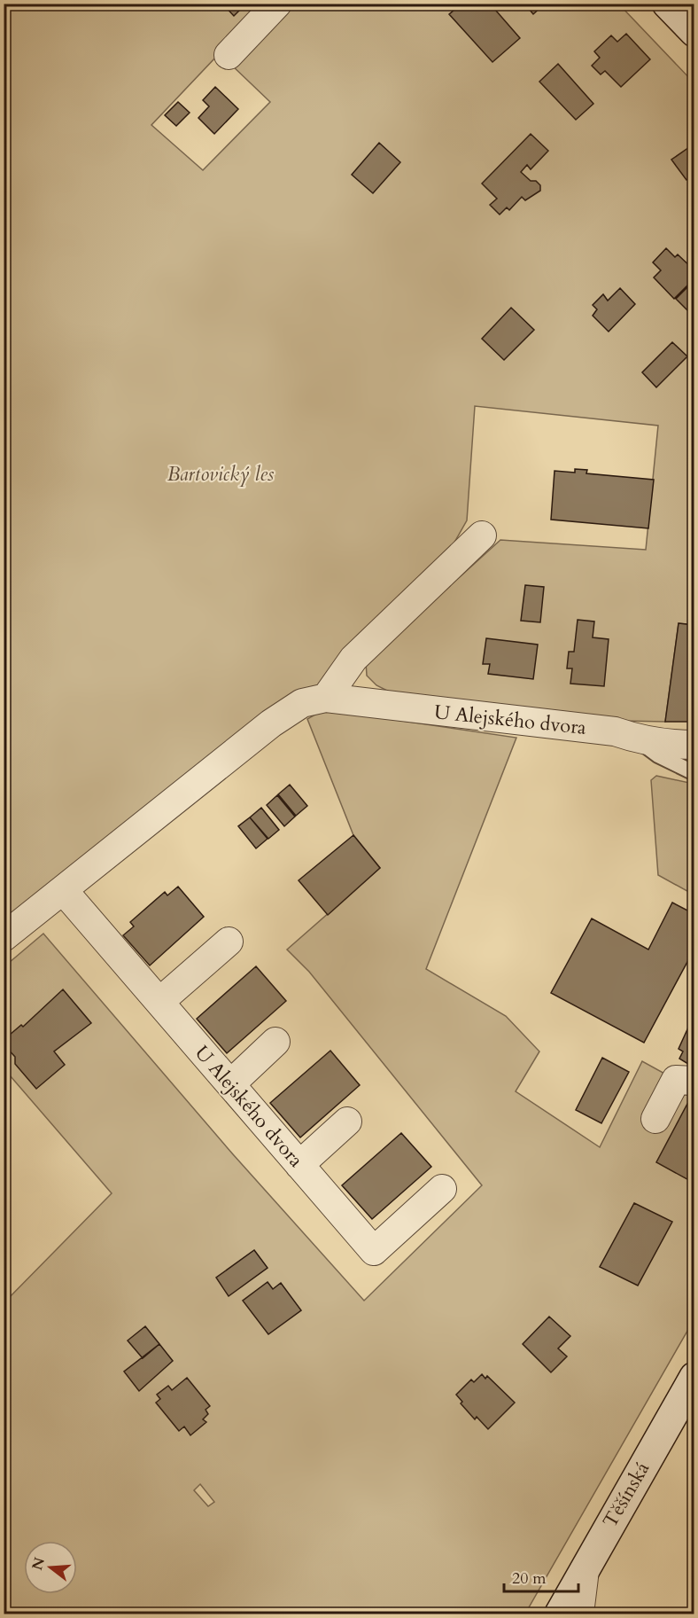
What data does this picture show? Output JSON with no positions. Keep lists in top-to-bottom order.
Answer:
{
  "streets": {
    "main road": ["Těšínská"],
    "street": ["U Alejského dvora"]
  },
  "parks": ["Bartovický les"],
  "scale_bar": "20 m",
  "north": "left"
}
